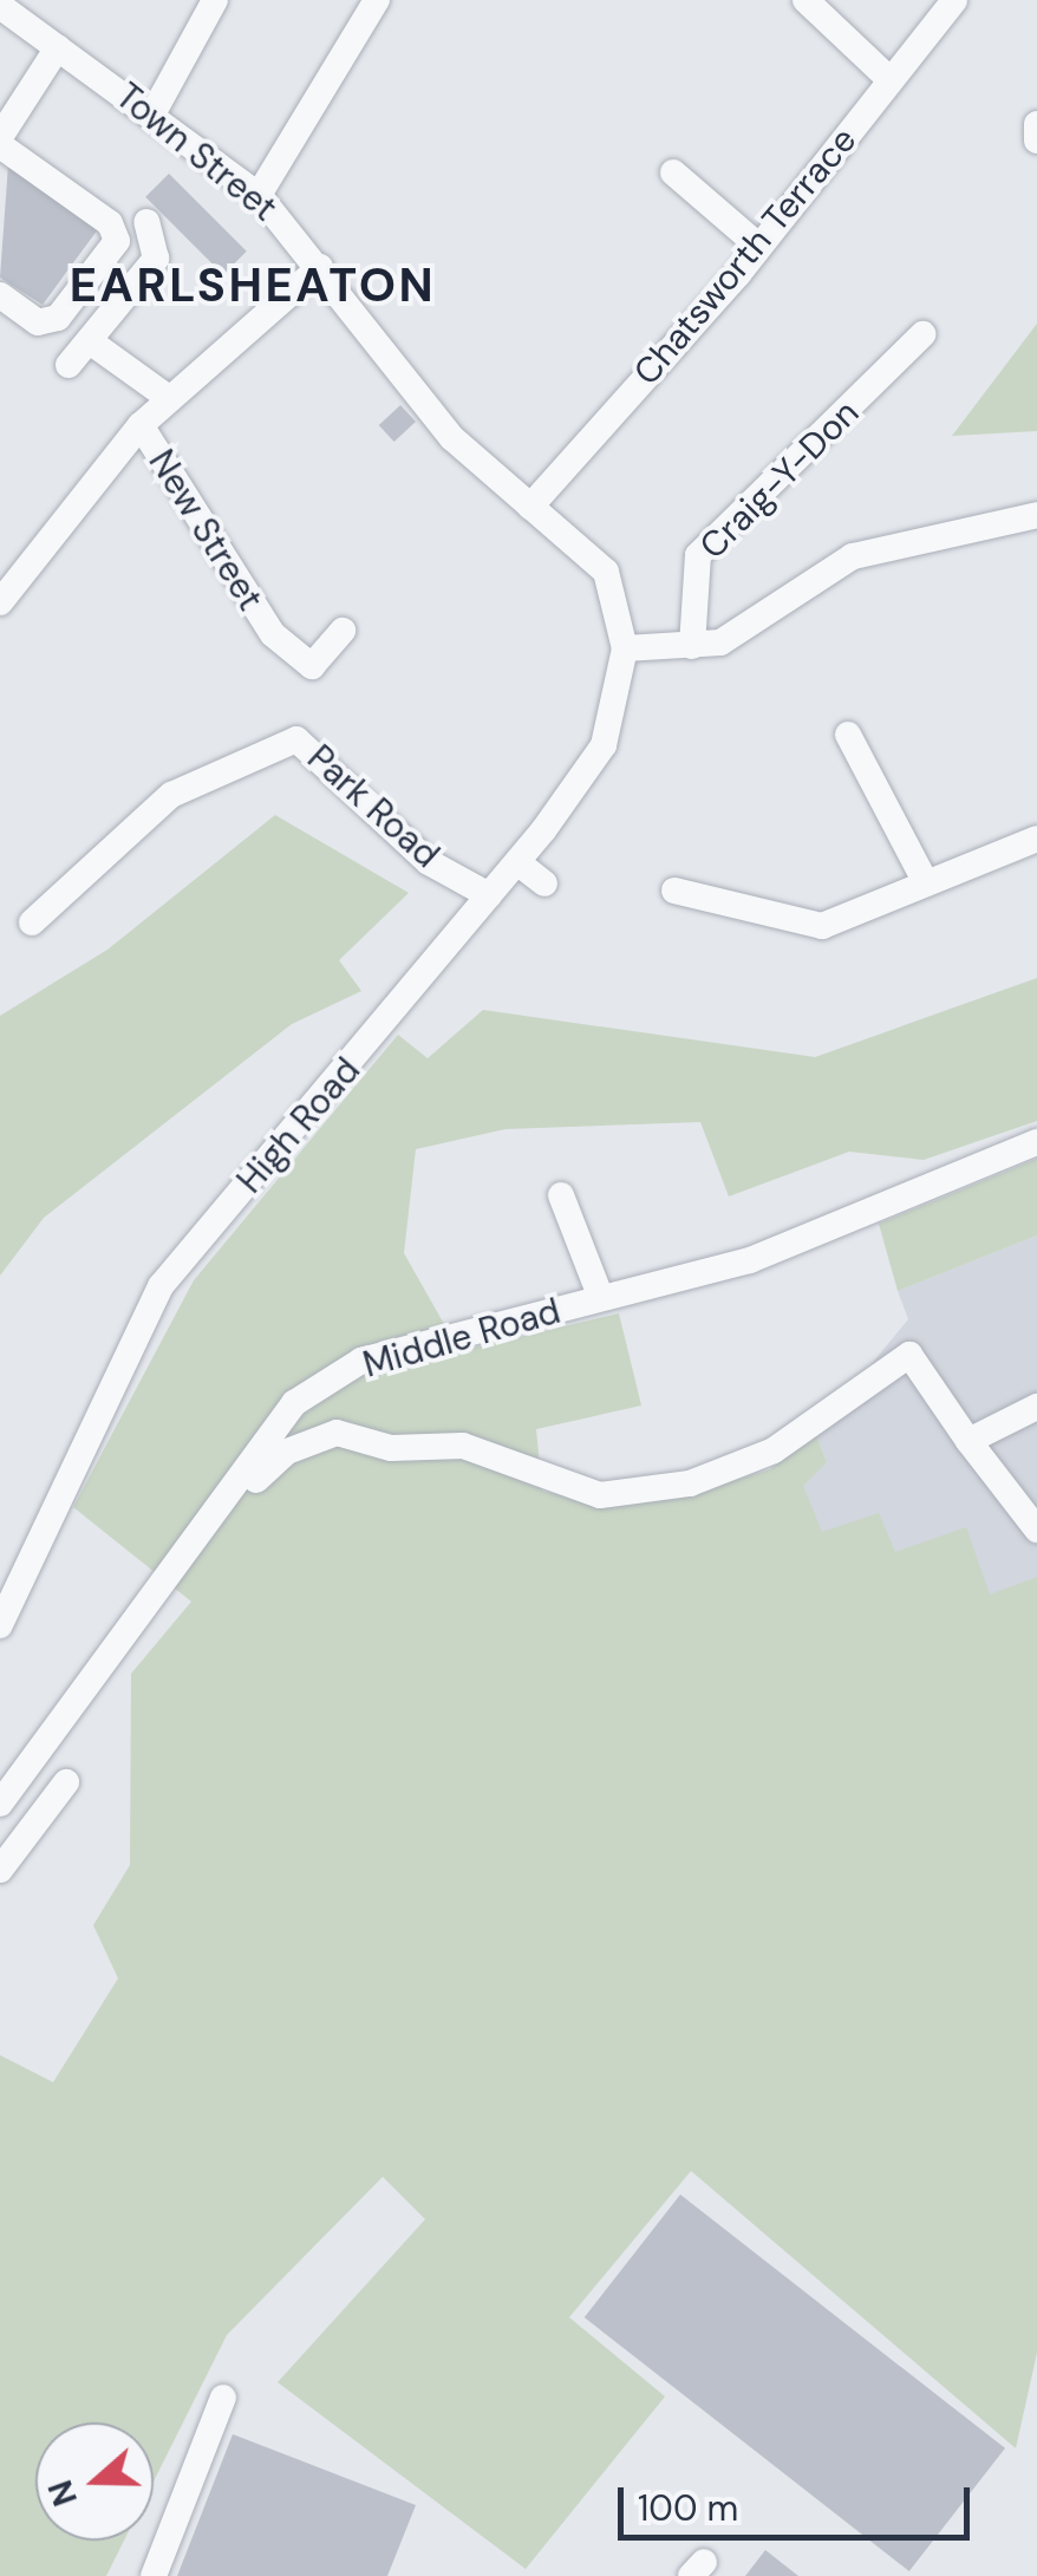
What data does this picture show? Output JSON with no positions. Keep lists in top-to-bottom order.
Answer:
{
  "streets": {
    "street": [
      "Town Street",
      "Chatsworth Terrace",
      "Craig-Y-Don",
      "New Street",
      "Park Road",
      "High Road",
      "Middle Road"
    ]
  },
  "crossings": [
    ["Town Street", "Chatsworth Terrace"],
    ["Town Street", "New Street"],
    ["Town Street", "High Road"],
    ["Park Road", "High Road"]
  ],
  "districts": ["EARLSHEATON"],
  "scale_bar": "100 m",
  "north": "left"
}
